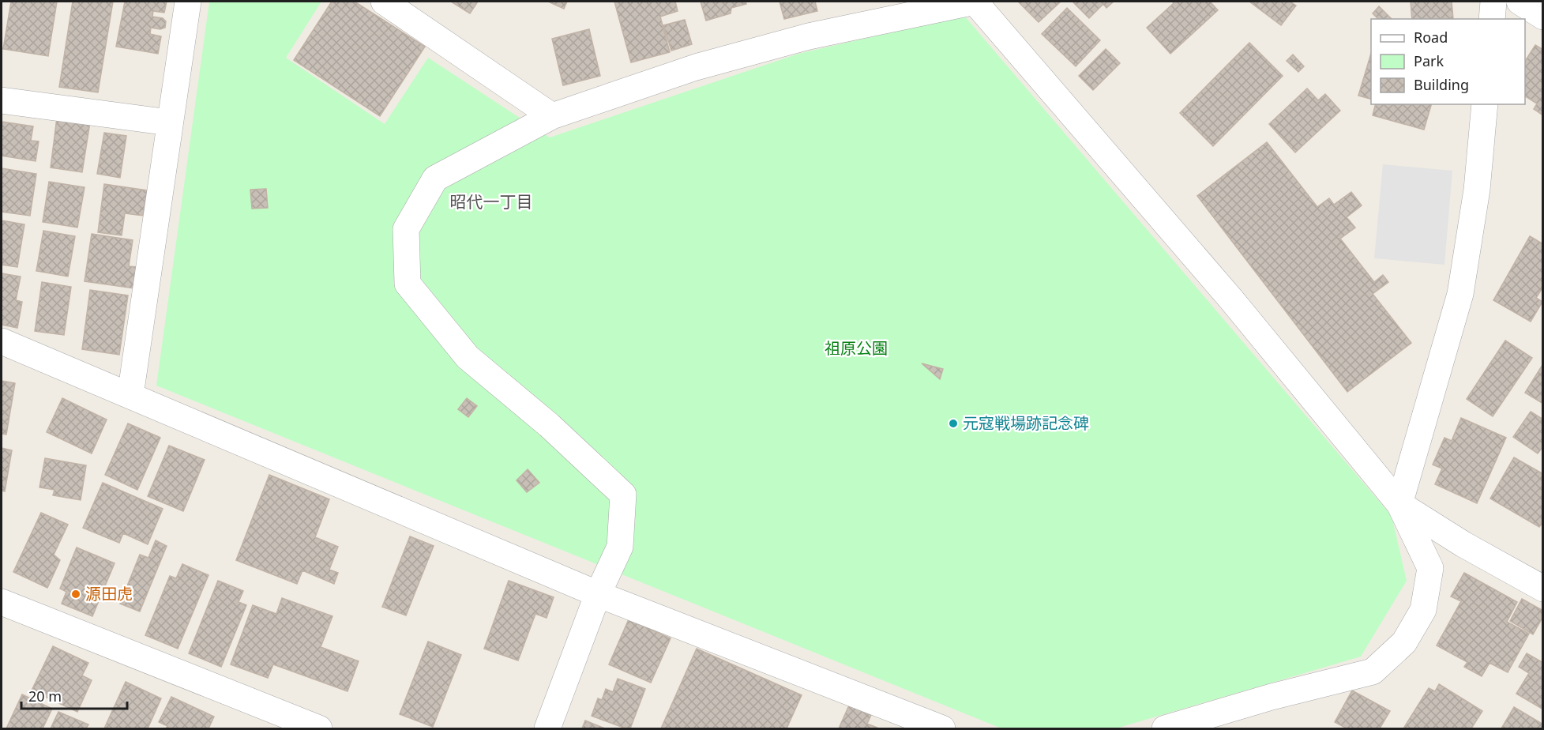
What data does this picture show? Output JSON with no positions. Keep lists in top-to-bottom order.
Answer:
{
  "districts": ["昭代一丁目"],
  "parks": ["祖原公園"],
  "places": ["元寇戦場跡記念碑", "源田虎"],
  "legend": ["Road", "Park", "Building"],
  "scale_bar": "20 m"
}
